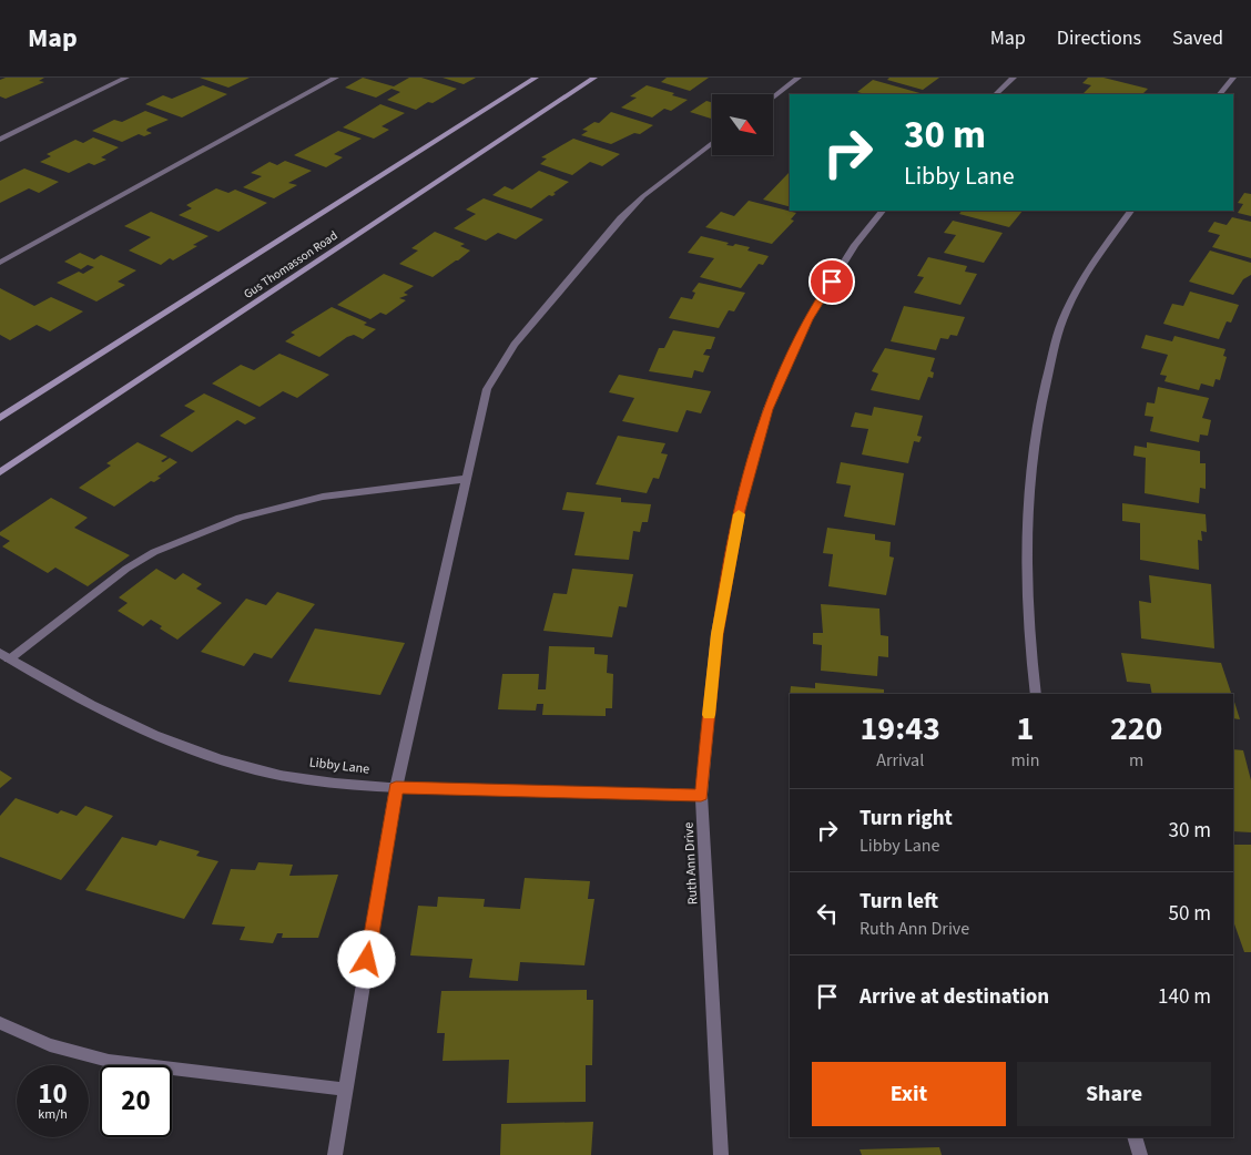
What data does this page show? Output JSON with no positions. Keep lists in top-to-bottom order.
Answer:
{
  "streets": {
    "main road": ["Gus Thomasson Road"],
    "street": ["Libby Lane", "Ruth Ann Drive"]
  },
  "crossings": [
    ["Libby Lane", "Ruth Ann Drive"]
  ],
  "north": "bottom right",
  "page": {
    "header": "Map",
    "nav": ["Map", "Directions", "Saved"],
    "turn": ["30 m", "Libby Lane"],
    "eta": [
      "19:43",
      "Arrival",
      "1",
      "min",
      "220",
      "m"
    ],
    "list": [
      {
        "name": "Turn right",
        "note": "Libby Lane",
        "value": "30 m"
      },
      {
        "name": "Turn left",
        "note": "Ruth Ann Drive",
        "value": "50 m"
      },
      {
        "name": "Arrive at destination",
        "value": "140 m"
      }
    ],
    "buttons": ["Exit", "Share"],
    "speed": "10 km/h",
    "limit": "20"
  }
}
